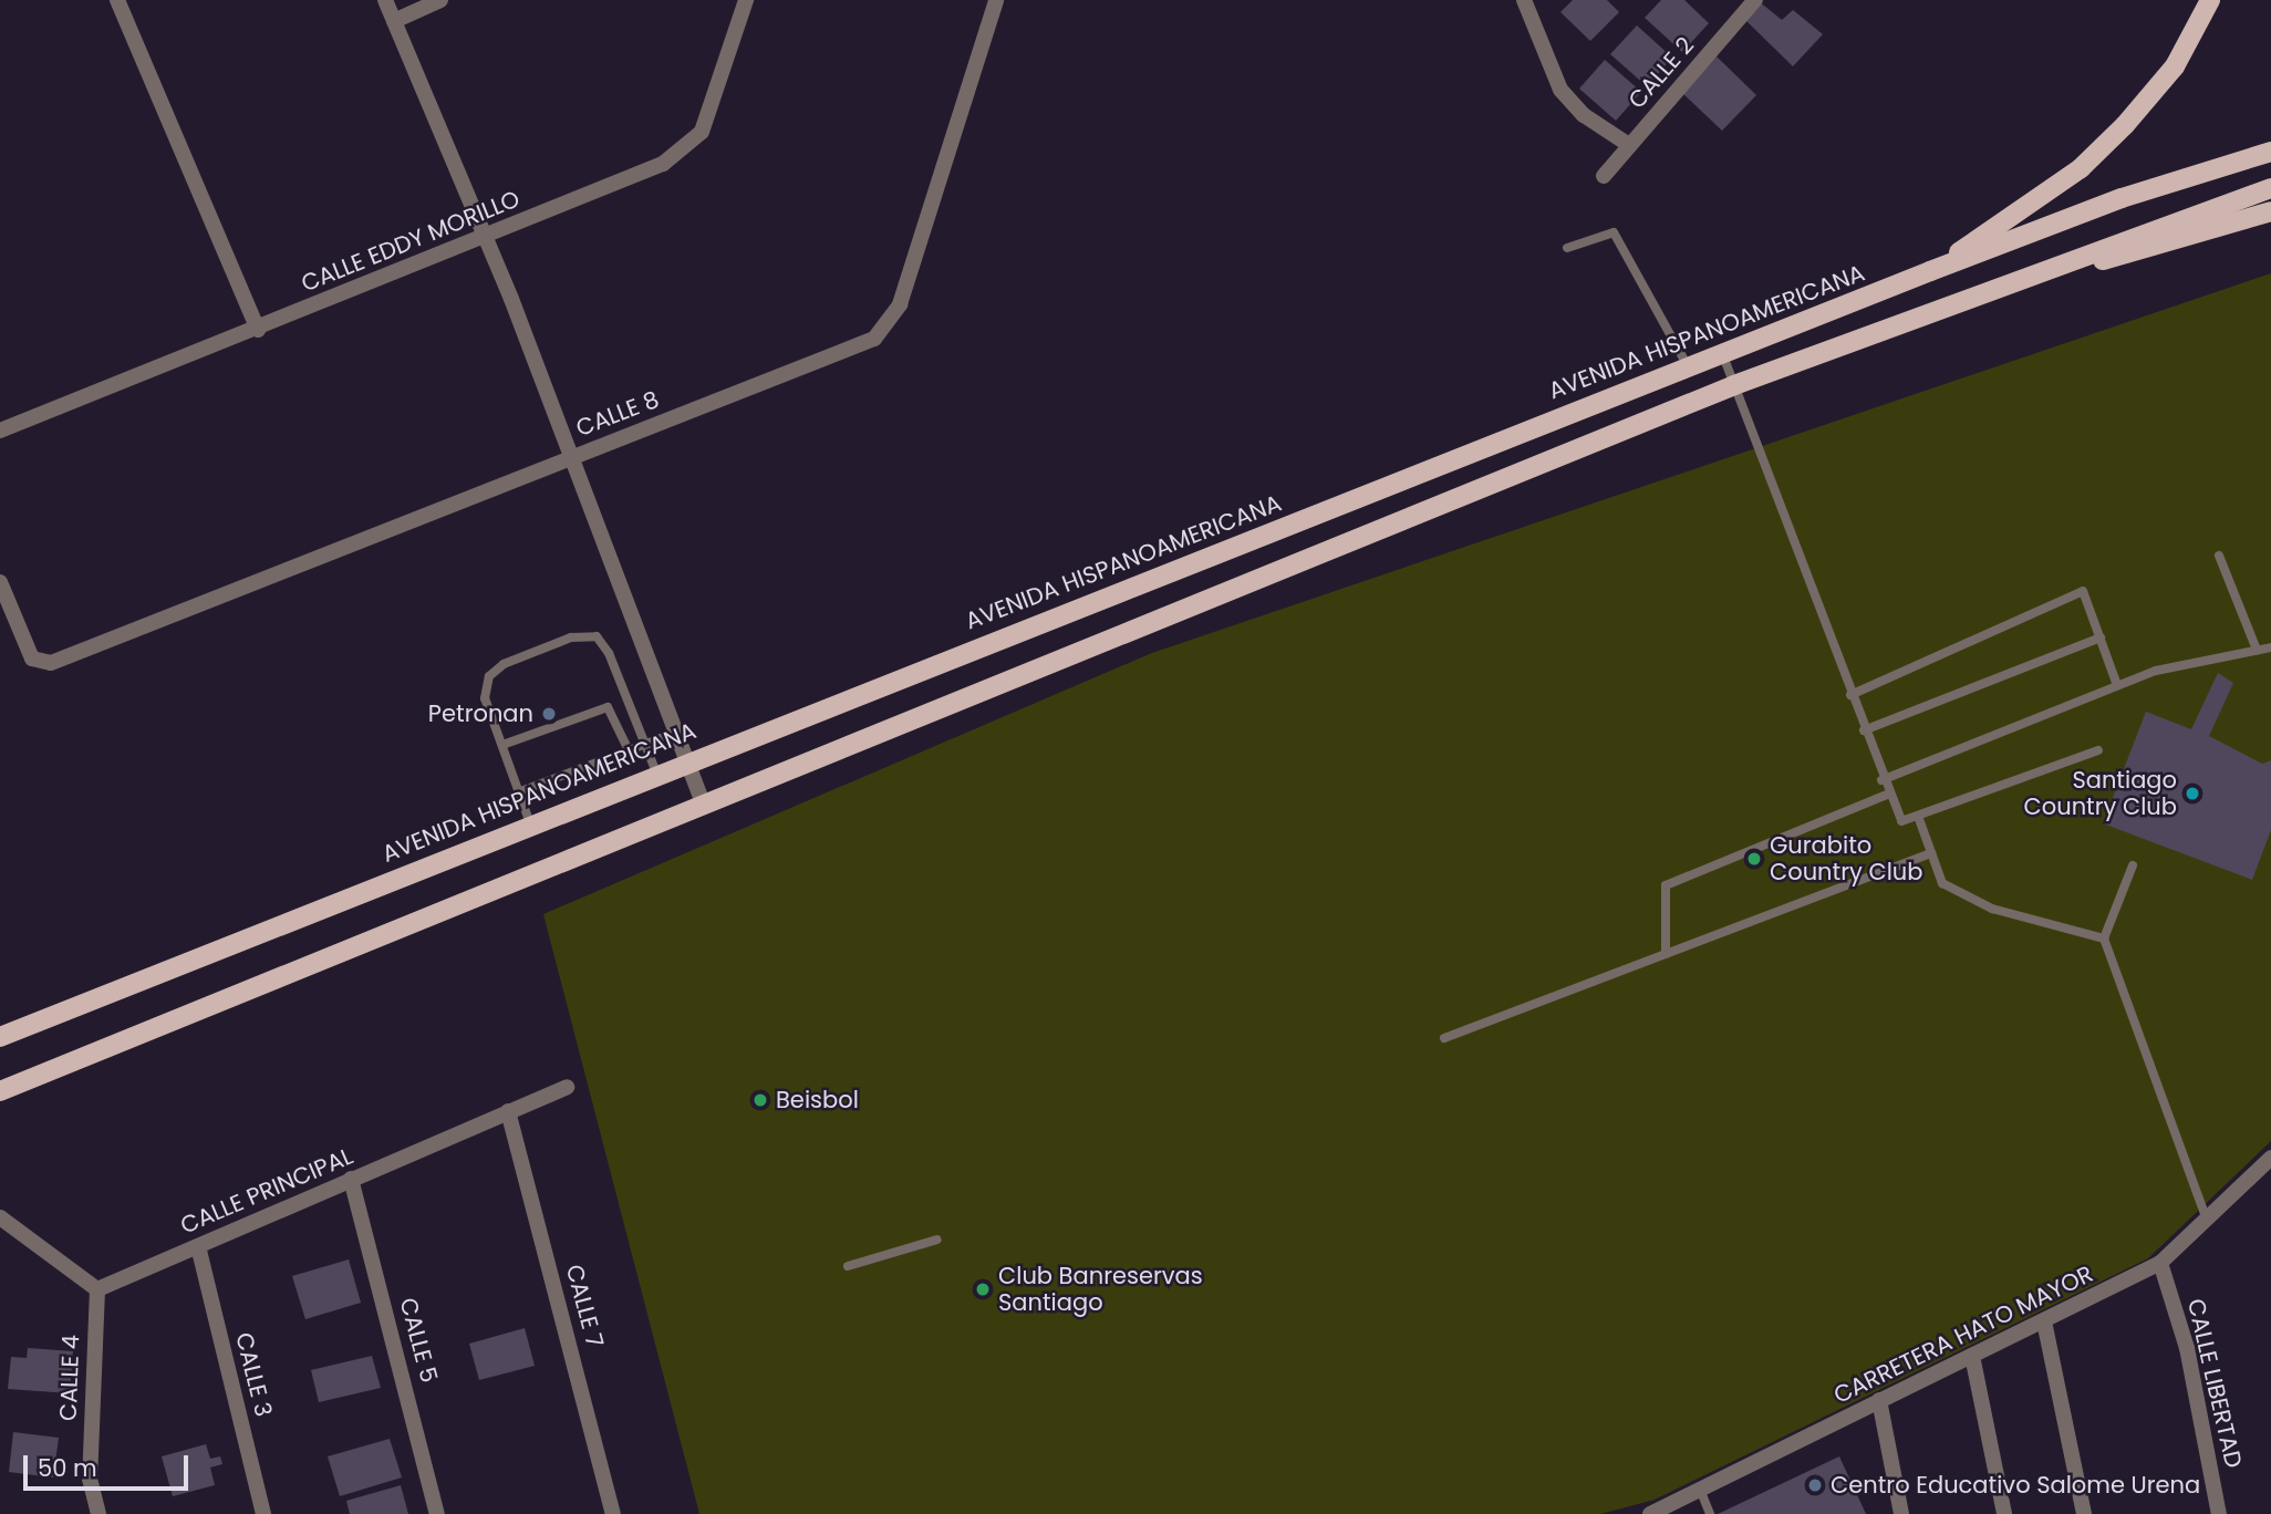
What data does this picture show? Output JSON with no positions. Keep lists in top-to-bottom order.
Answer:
{
  "streets": {
    "main road": ["AVENIDA HISPANOAMERICANA"],
    "street": [
      "CALLE 2",
      "CALLE EDDY MORILLO",
      "CALLE 8",
      "CALLE PRINCIPAL",
      "CALLE 7",
      "CARRETERA HATO MAYOR",
      "CALLE 5",
      "CALLE 3",
      "CALLE 4",
      "CALLE LIBERTAD"
    ]
  },
  "crossings": [
    ["CALLE PRINCIPAL", "CALLE 7"],
    ["CALLE PRINCIPAL", "CALLE 5"],
    ["CALLE PRINCIPAL", "CALLE 3"],
    ["CALLE PRINCIPAL", "CALLE 4"],
    ["CARRETERA HATO MAYOR", "CALLE LIBERTAD"]
  ],
  "places": [
    "Petronan",
    "Santiago Country Club",
    "Gurabito Country Club",
    "Beisbol",
    "Club Banreservas Santiago",
    "Centro Educativo Salome Urena"
  ],
  "scale_bar": "50 m"
}
